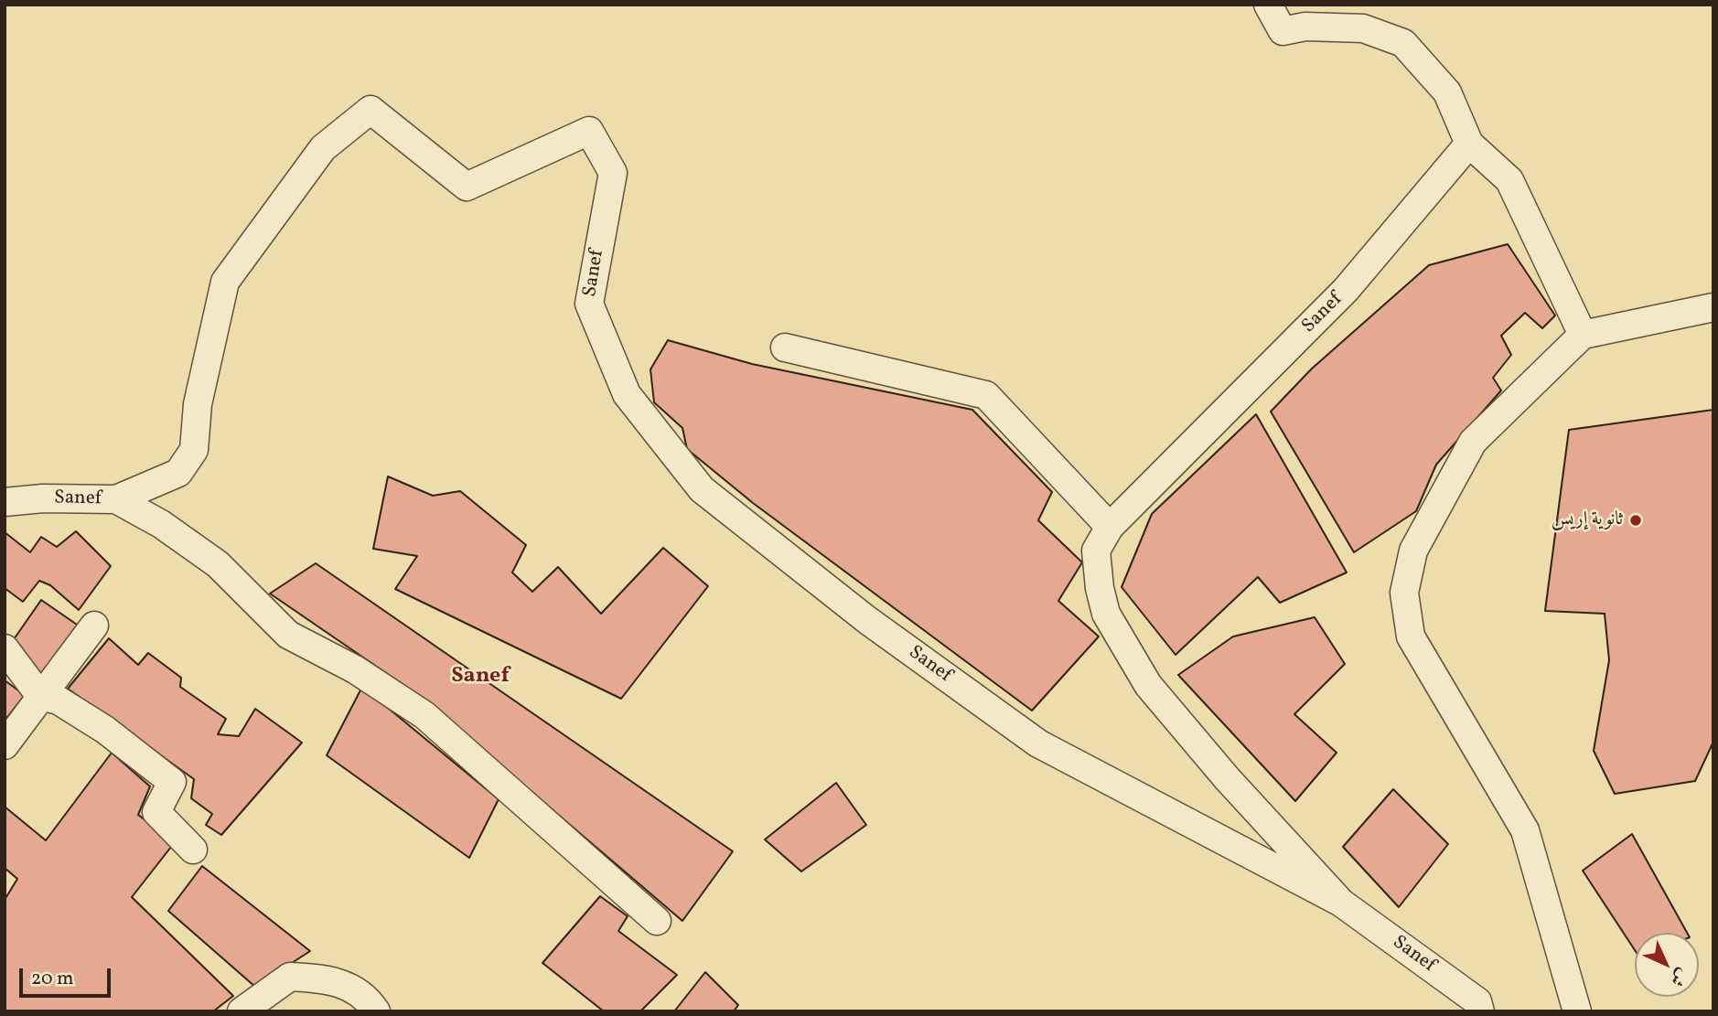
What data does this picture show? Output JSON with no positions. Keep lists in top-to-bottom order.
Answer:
{
  "streets": {
    "street": ["Sanef"]
  },
  "districts": ["Sanef"],
  "places": ["ثانوية إريس"],
  "scale_bar": "20 m",
  "north": "bottom right"
}
